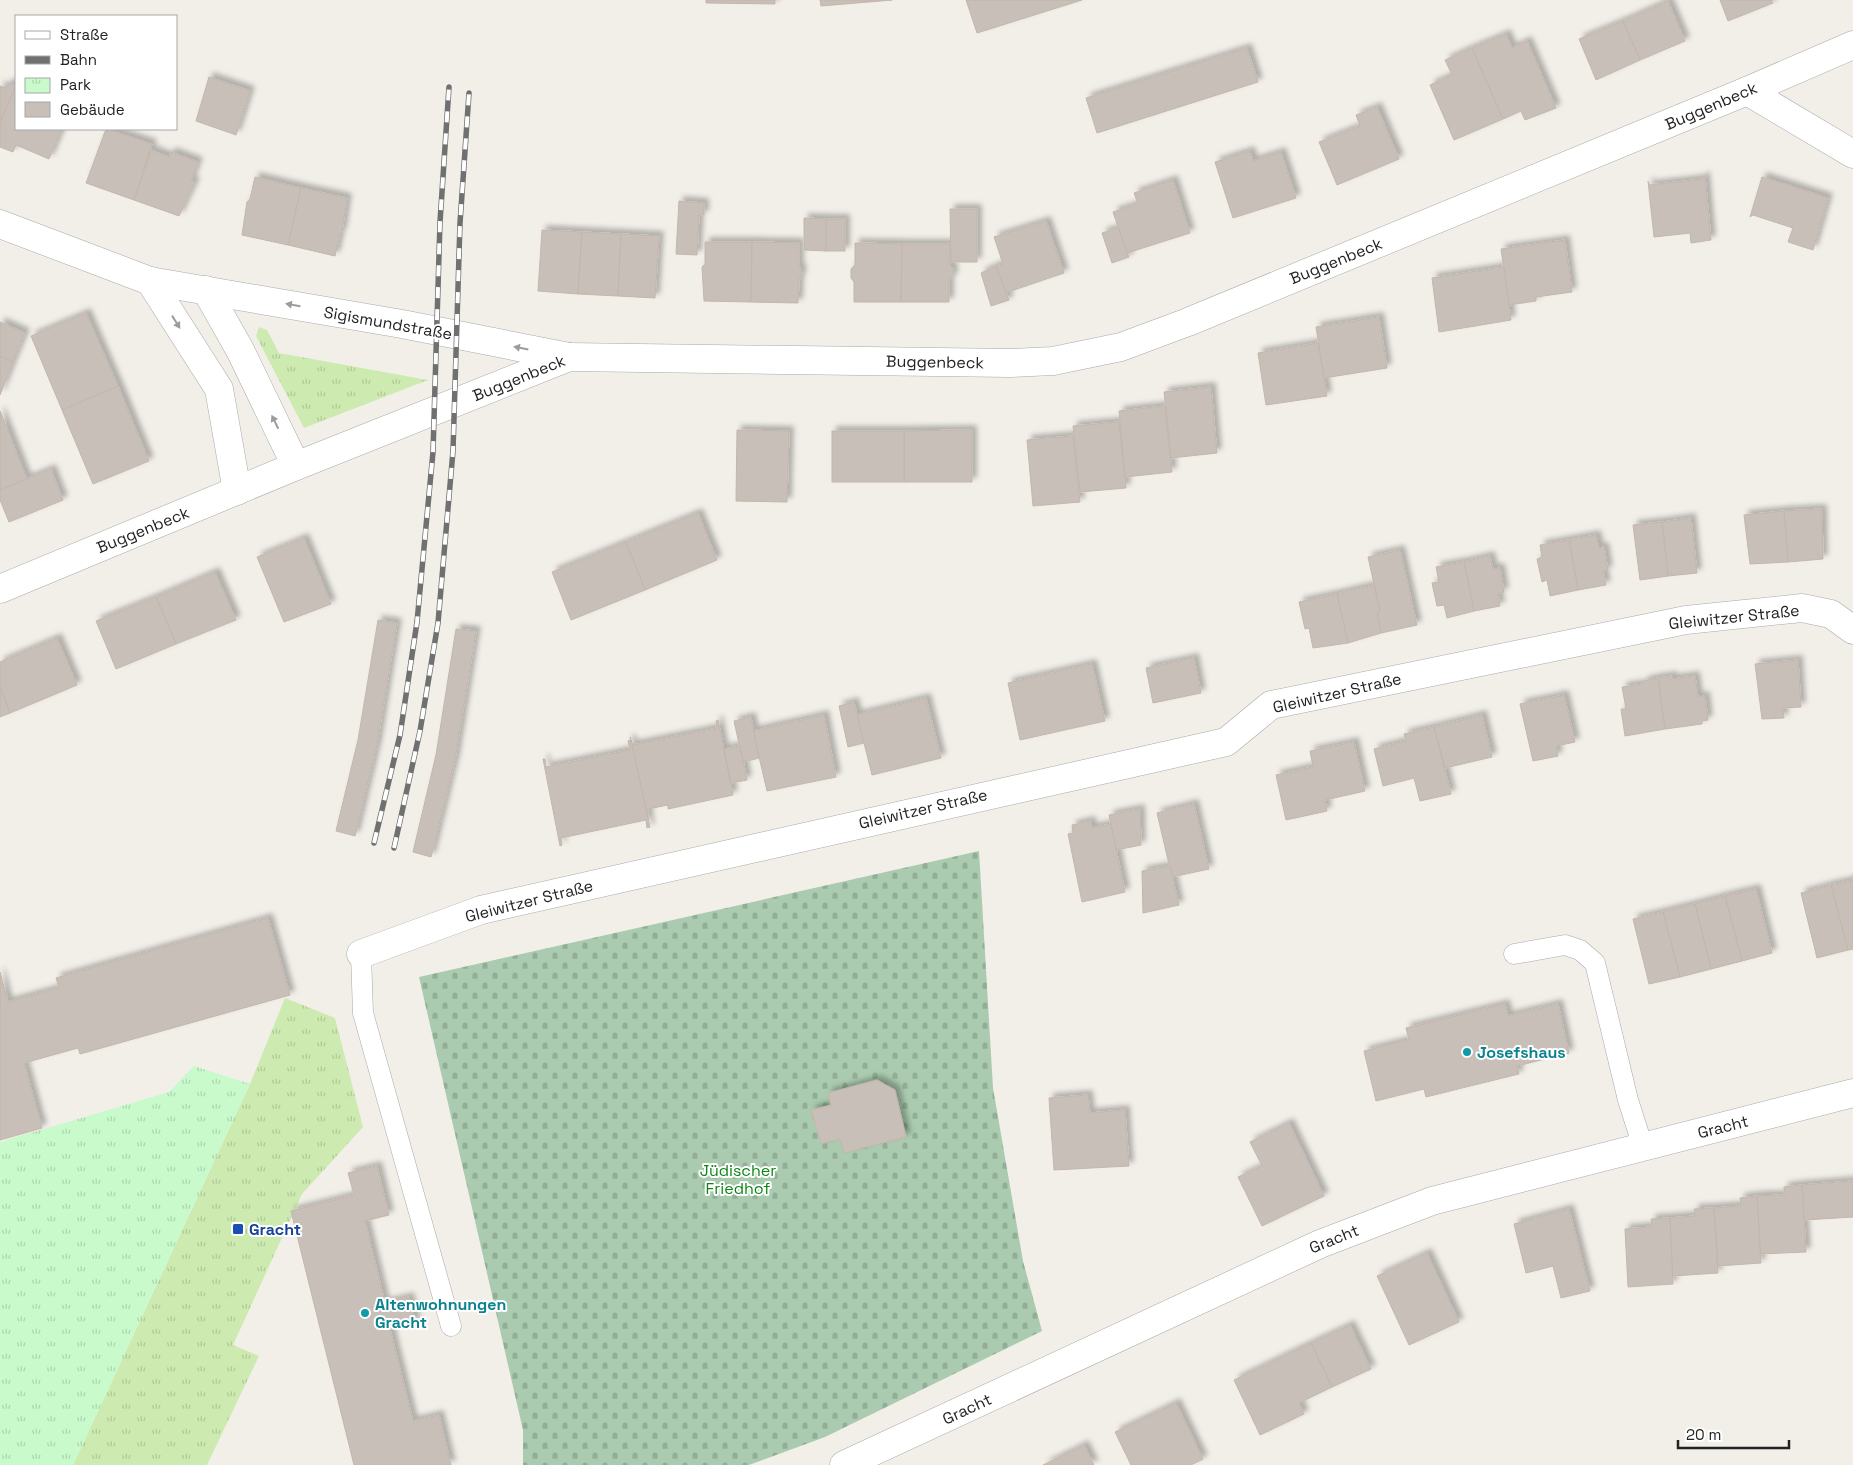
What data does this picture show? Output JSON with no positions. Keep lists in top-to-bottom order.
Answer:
{
  "streets": {
    "street": [
      "Buggenbeck",
      "Sigismundstraße",
      "Gleiwitzer Straße",
      "Gracht"
    ]
  },
  "crossings": [
    ["Buggenbeck", "Sigismundstraße"]
  ],
  "one_way": ["Sigismundstraße"],
  "parks": ["Jüdischer Friedhof"],
  "places": {
    "other": ["Josefshaus", "Altenwohnungen Gracht"],
    "transit": ["Gracht"]
  },
  "legend": [
    "Straße",
    "Bahn",
    "Park",
    "Gebäude"
  ],
  "scale_bar": "20 m"
}
